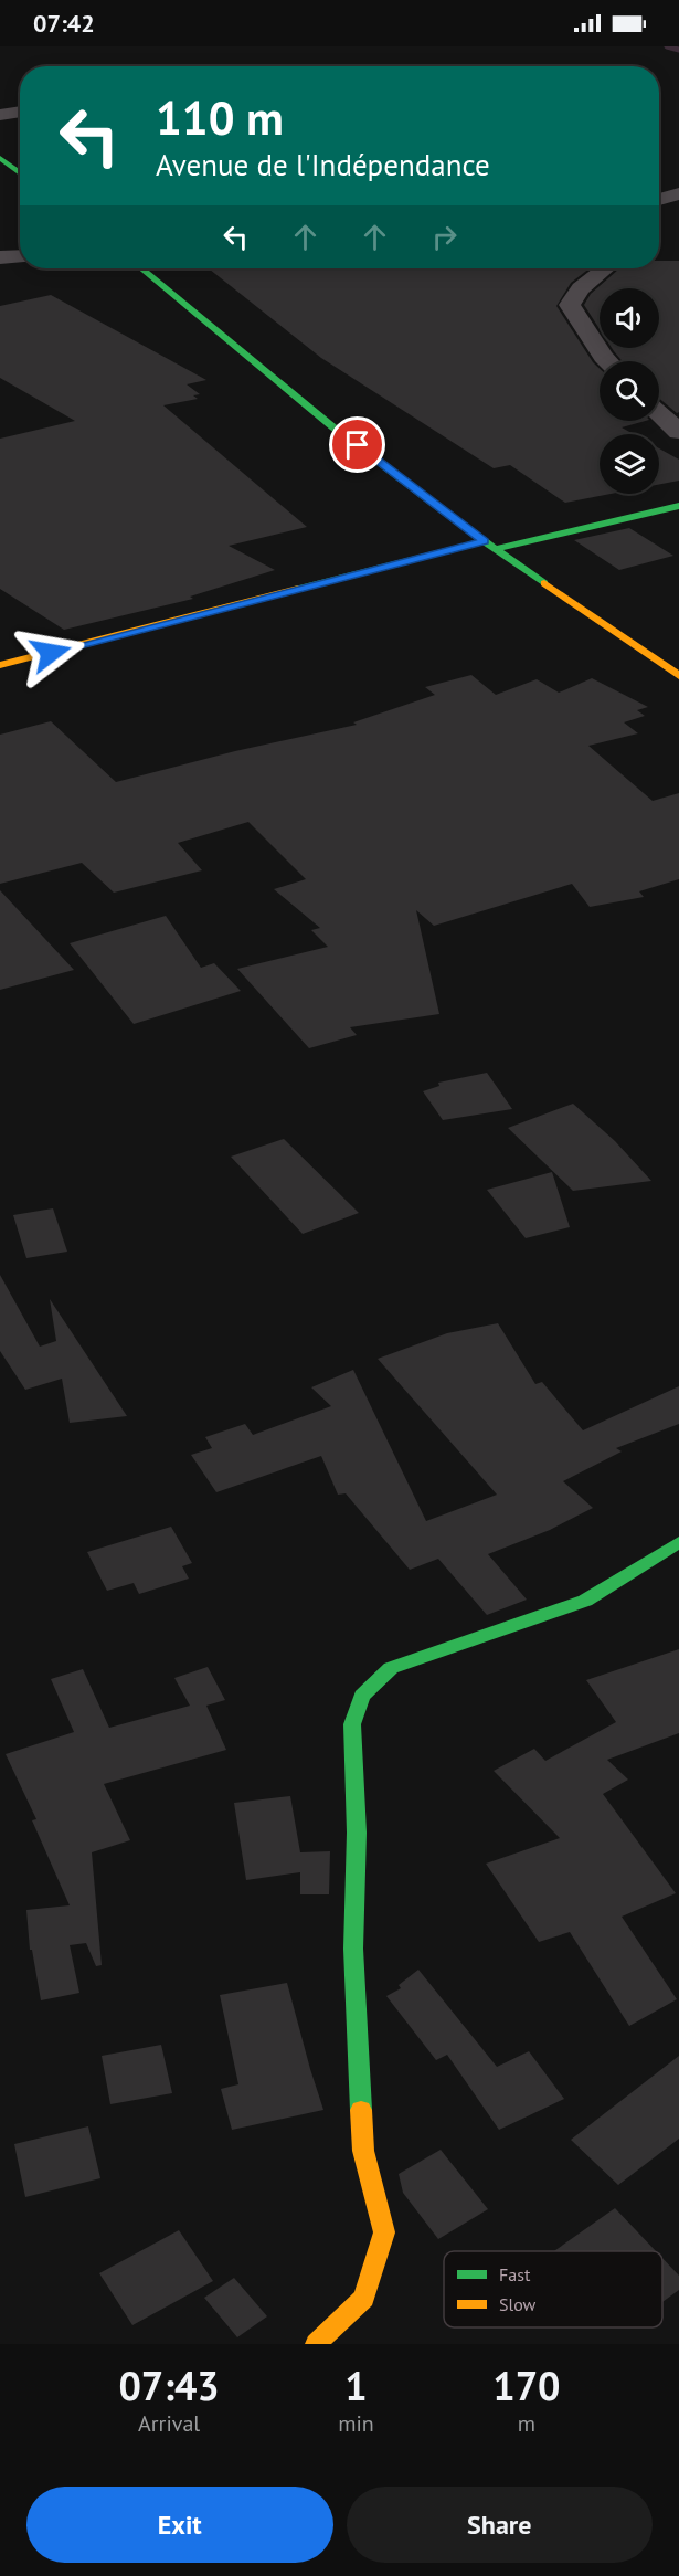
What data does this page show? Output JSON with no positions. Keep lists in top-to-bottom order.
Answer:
{
  "legend": ["Fast", "Slow"],
  "page": {
    "status": "07:42",
    "turn": ["110 m", "Avenue de l'Indépendance"],
    "eta": [
      "07:43",
      "Arrival",
      "1",
      "min",
      "170",
      "m"
    ],
    "buttons": ["Exit", "Share"]
  }
}
